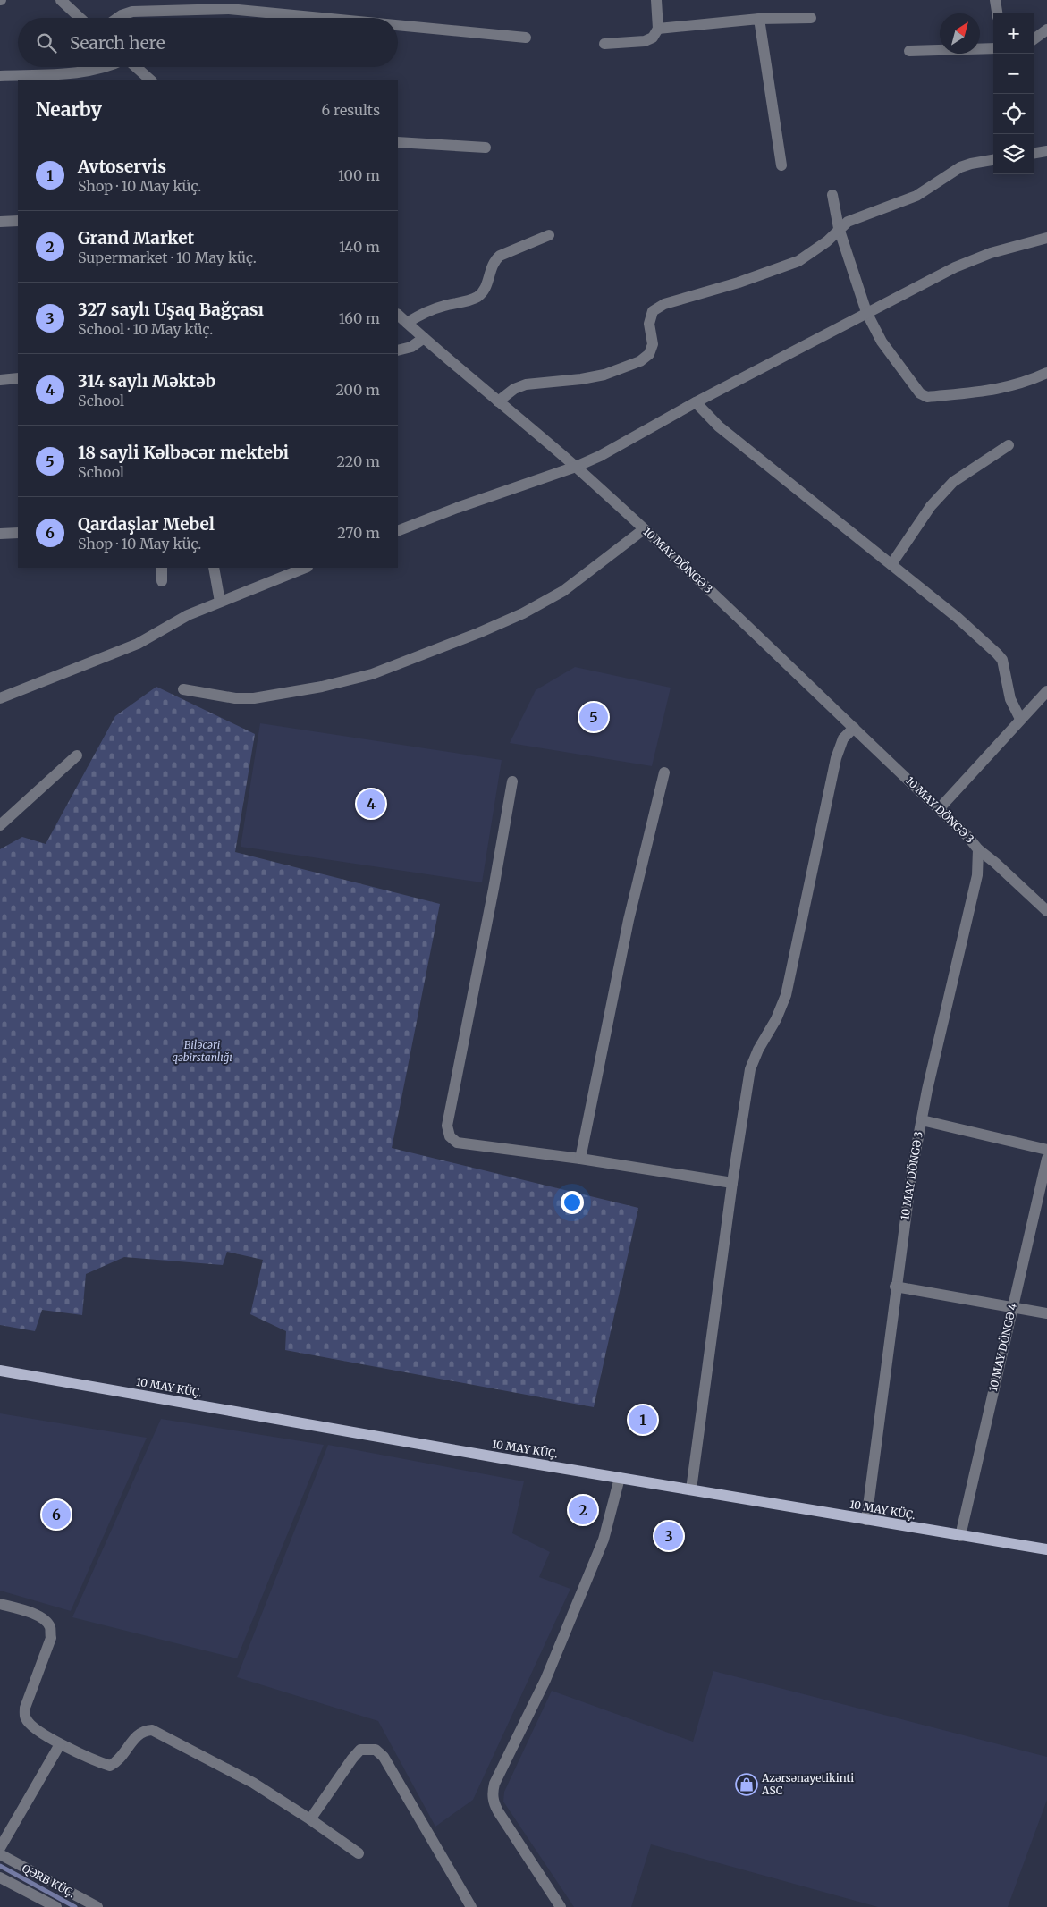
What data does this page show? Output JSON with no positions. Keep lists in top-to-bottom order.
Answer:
{
  "streets": {
    "main road": ["10 MAY KÜÇ."],
    "street": ["10 MAY DÖNGƏ 3", "10 MAY DÖNGƏ 4", "QƏRB KÜÇ."]
  },
  "crossings": [
    ["10 MAY DÖNGƏ 3", "10 MAY KÜÇ."],
    ["10 MAY DÖNGƏ 4", "10 MAY KÜÇ."]
  ],
  "parks": ["Biləcəri qəbirstanlığı"],
  "places": {
    "shop": ["Azərsənayetikinti ASC"]
  },
  "north": "top right",
  "page": {
    "map_buttons": ["+", "−"],
    "search": "Search here",
    "heading": ["Nearby", "6 results"],
    "list": [
      {
        "mark": "1",
        "name": "Avtoservis",
        "note": "Shop · 10 May küç.",
        "value": "100 m"
      },
      {
        "mark": "2",
        "name": "Grand Market",
        "note": "Supermarket · 10 May küç.",
        "value": "140 m"
      },
      {
        "mark": "3",
        "name": "327 saylı Uşaq Bağçası",
        "note": "School · 10 May küç.",
        "value": "160 m"
      },
      {
        "mark": "4",
        "name": "314 saylı Məktəb",
        "note": "School",
        "value": "200 m"
      },
      {
        "mark": "5",
        "name": "18 sayli Kəlbəcər mektebi",
        "note": "School",
        "value": "220 m"
      },
      {
        "mark": "6",
        "name": "Qardaşlar Mebel",
        "note": "Shop · 10 May küç.",
        "value": "270 m"
      }
    ],
    "pins": [
      "5",
      "4",
      "1",
      "2",
      "6",
      "3"
    ]
  }
}
